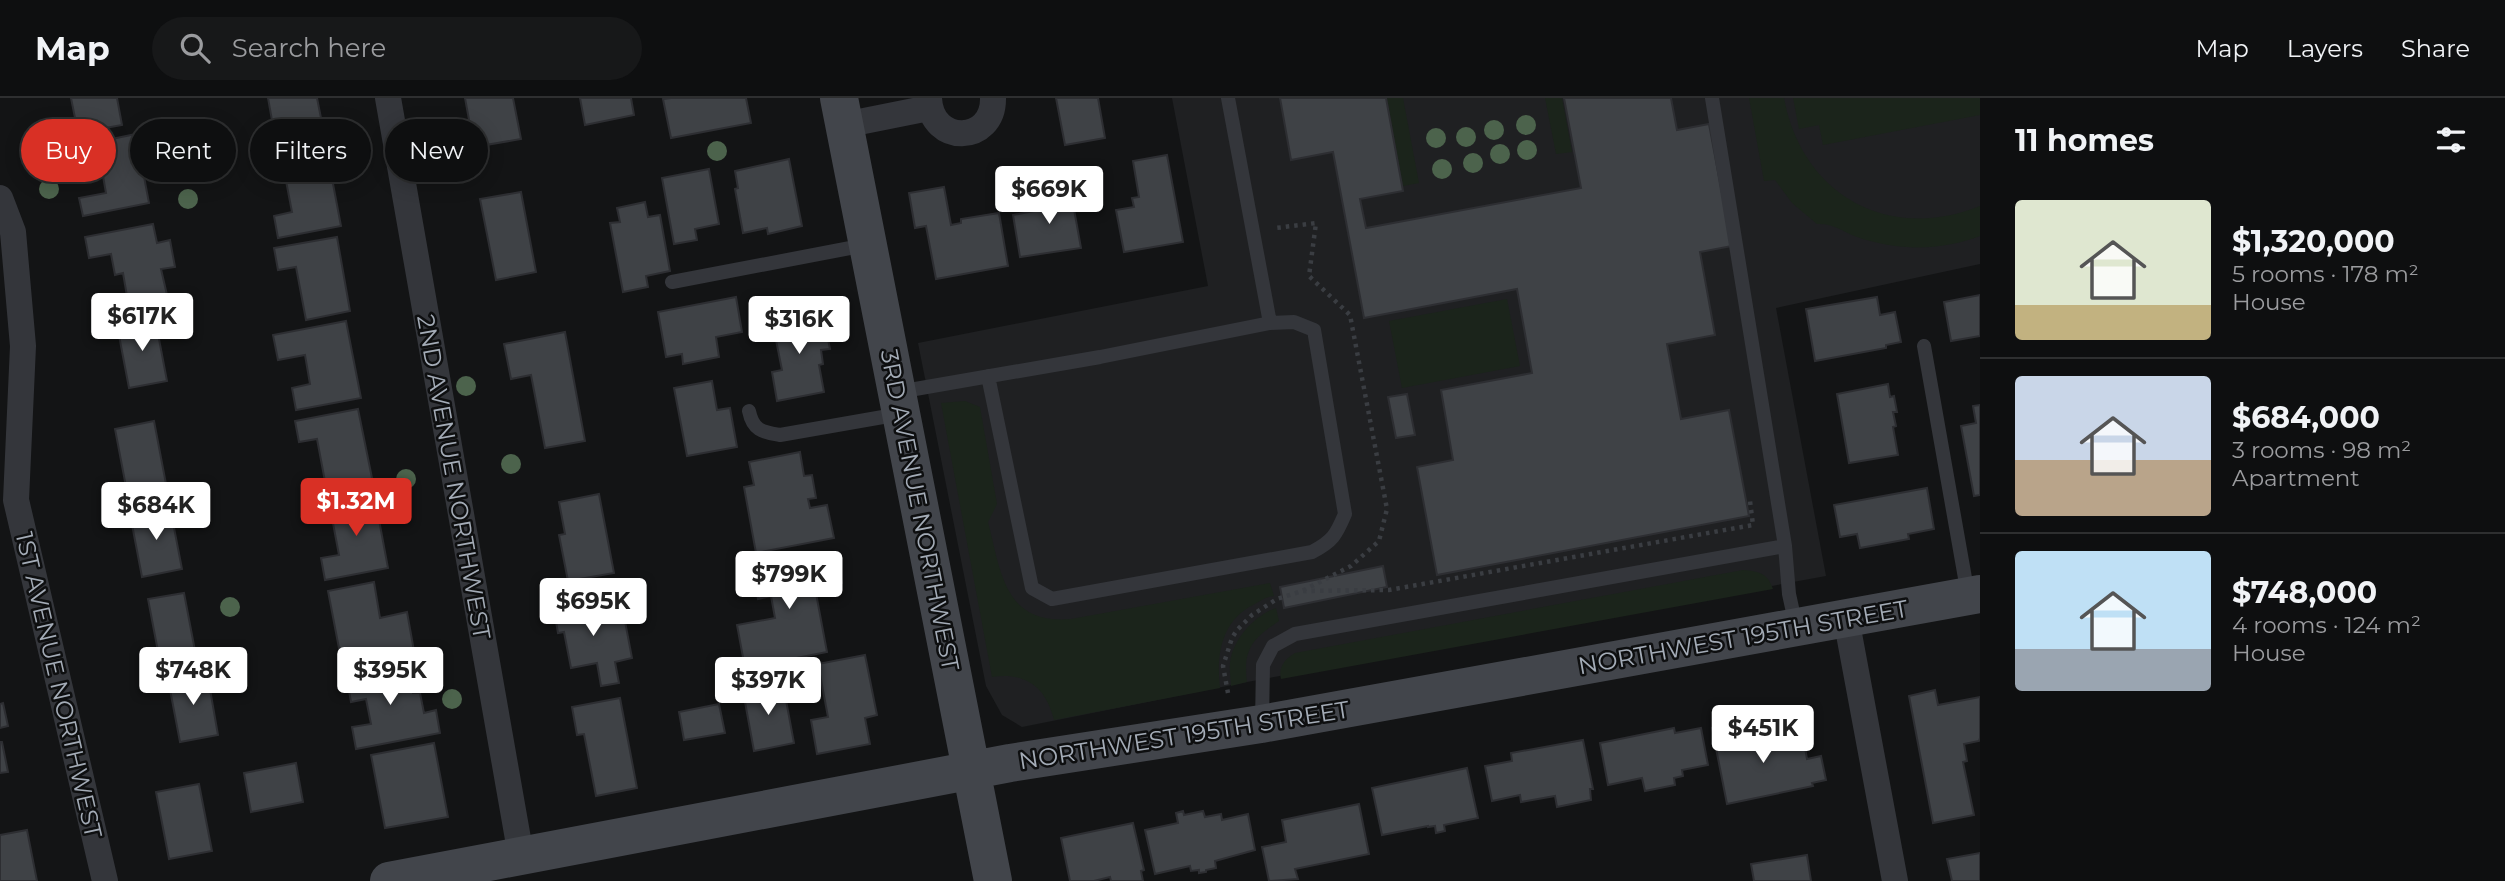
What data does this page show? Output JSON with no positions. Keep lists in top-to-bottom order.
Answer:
{
  "streets": {
    "street": [
      "2ND AVENUE NORTHWEST",
      "3RD AVENUE NORTHWEST",
      "NORTHWEST 195TH STREET",
      "1ST AVENUE NORTHWEST"
    ]
  },
  "crossings": [
    ["2ND AVENUE NORTHWEST", "NORTHWEST 195TH STREET"],
    ["3RD AVENUE NORTHWEST", "NORTHWEST 195TH STREET"]
  ],
  "page": {
    "header": "Map",
    "search": "Search here",
    "nav": ["Map", "Layers", "Share"],
    "heading": "11 homes",
    "chip": [
      "Buy",
      "Rent",
      "Filters",
      "New"
    ],
    "price": [
      "$669K",
      "$617K",
      "$316K",
      "$1.32M",
      "$684K",
      "$799K",
      "$695K",
      "$748K",
      "$395K",
      "$397K",
      "$451K"
    ],
    "list": [
      {
        "name": "$1,320,000",
        "note": "5 rooms · 178 m² · House"
      },
      {
        "name": "$684,000",
        "note": "3 rooms · 98 m² · Apartment"
      },
      {
        "name": "$748,000",
        "note": "4 rooms · 124 m² · House"
      }
    ]
  }
}
